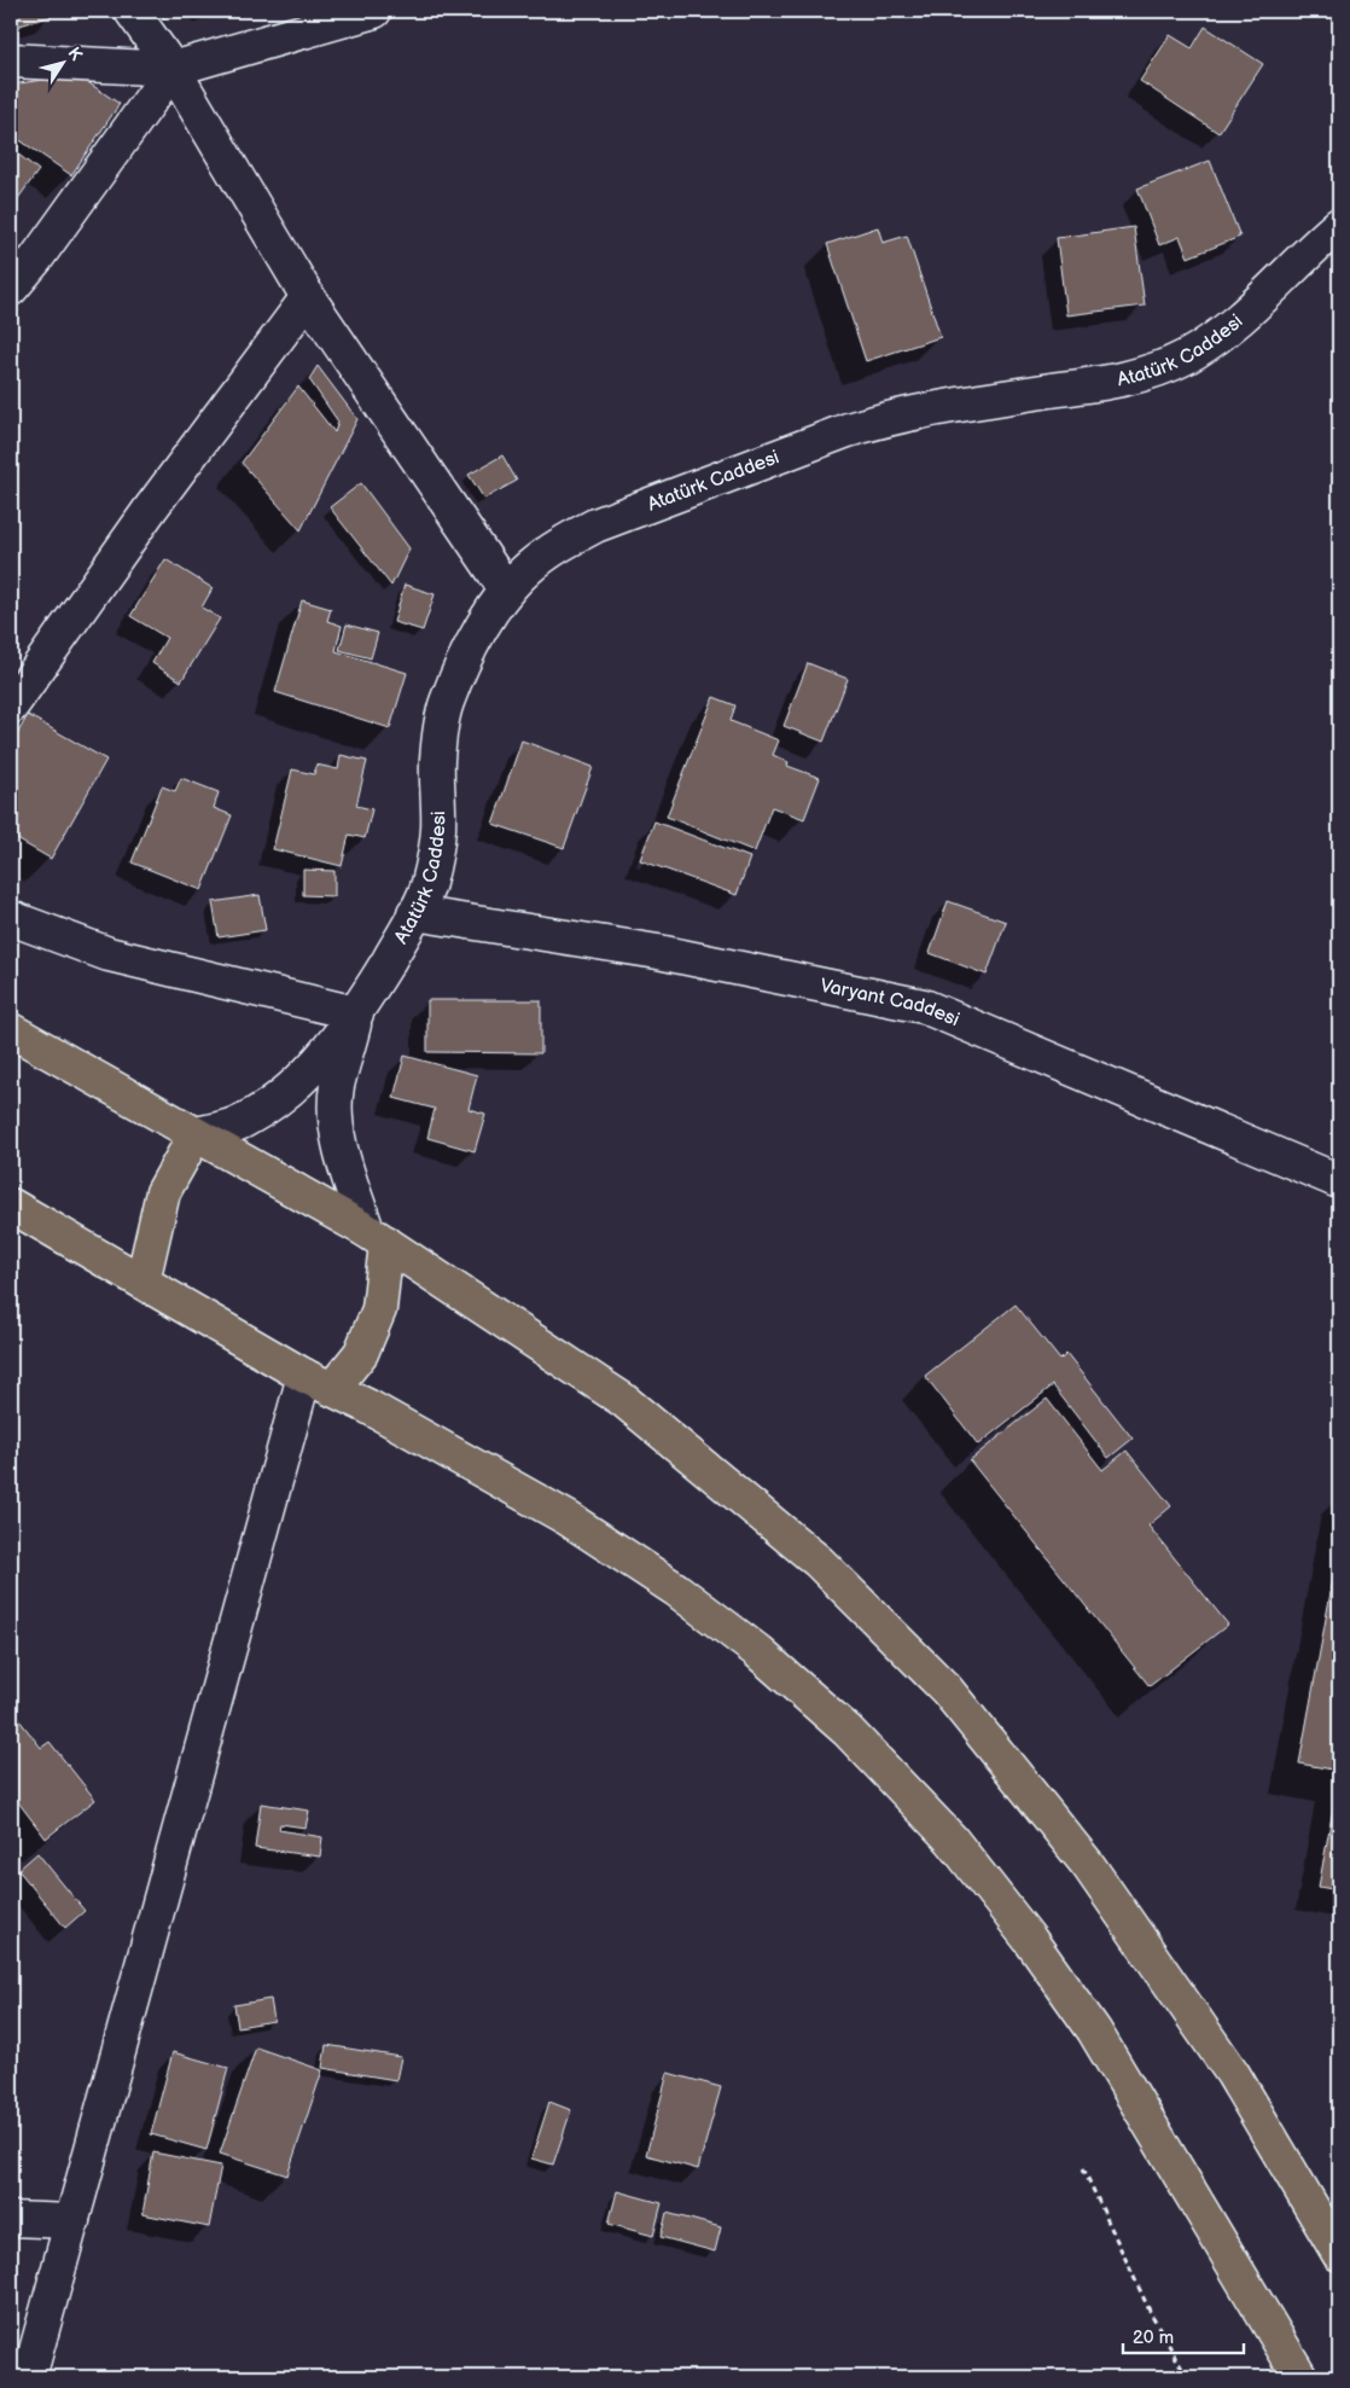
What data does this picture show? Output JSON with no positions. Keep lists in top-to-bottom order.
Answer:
{
  "streets": {
    "street": ["Atatürk Caddesi", "Varyant Caddesi"]
  },
  "crossings": [
    ["Atatürk Caddesi", "Varyant Caddesi"]
  ],
  "scale_bar": "20 m",
  "north": "top right"
}
